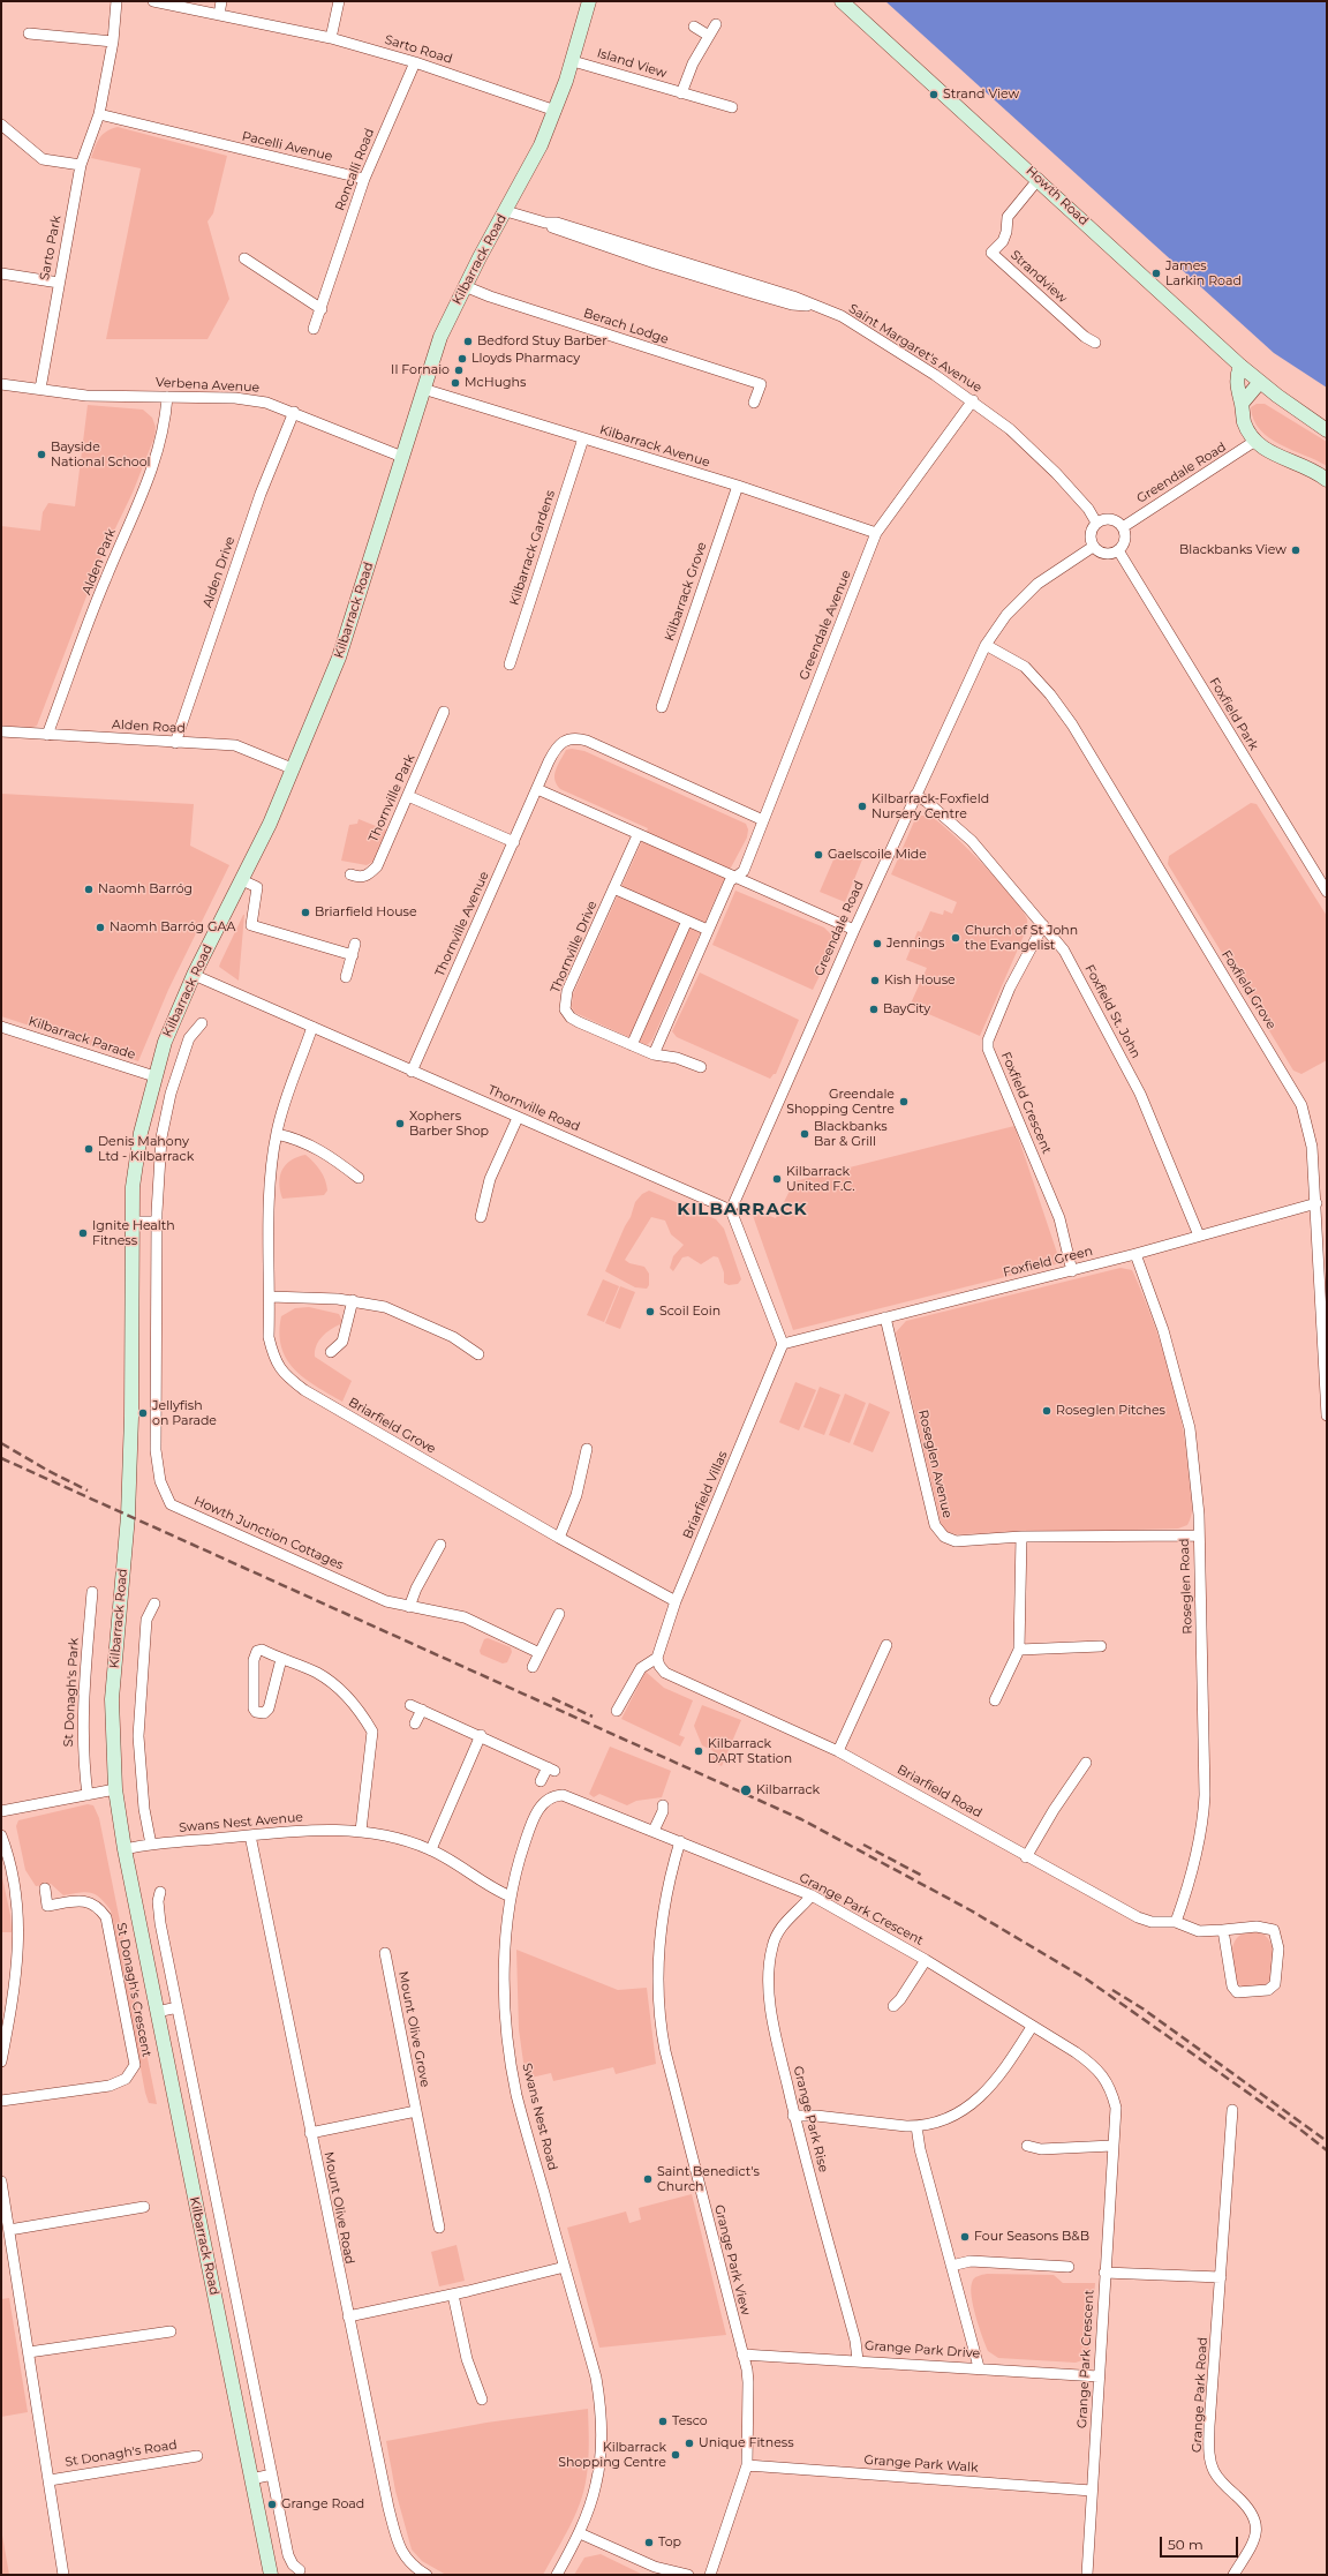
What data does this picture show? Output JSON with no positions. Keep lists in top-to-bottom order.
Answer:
{
  "streets": {
    "main road": ["Howth Road", "Kilbarrack Road"],
    "street": [
      "Sarto Road",
      "Island View",
      "Pacelli Avenue",
      "Roncalli Road",
      "Sarto Park",
      "Strandview",
      "Berach Lodge",
      "Saint Margaret's Avenue",
      "Verbena Avenue",
      "Kilbarrack Avenue",
      "Greendale Road",
      "Kilbarrack Gardens",
      "Alden Park",
      "Alden Drive",
      "Kilbarrack Grove",
      "Greendale Avenue",
      "Foxfield Park",
      "Alden Road",
      "Thornville Park",
      "Thornville Avenue",
      "Thornville Drive",
      "Foxfield Grove",
      "Foxfield St. John",
      "Kilbarrack Parade",
      "Foxfield Crescent",
      "Thornville Road",
      "Foxfield Green",
      "Briarfield Grove",
      "Roseglen Avenue",
      "Briarfield Villas",
      "Howth Junction Cottages",
      "Roseglen Road",
      "St Donagh's Park",
      "Briarfield Road",
      "Swans Nest Avenue",
      "Grange Park Crescent",
      "St Donagh's Crescent",
      "Mount Olive Grove",
      "Swans Nest Road",
      "Grange Park Rise",
      "Mount Olive Road",
      "Grange Park View",
      "Grange Park Drive",
      "Grange Park Road",
      "St Donagh's Road",
      "Grange Park Walk"
    ]
  },
  "crossings": [
    ["Sarto Road", "Roncalli Road"],
    ["Sarto Road", "Kilbarrack Road"],
    ["Island View", "Kilbarrack Road"],
    ["Pacelli Avenue", "Roncalli Road"],
    ["Pacelli Avenue", "Sarto Park"],
    ["Howth Road", "Strandview"],
    ["Sarto Park", "Verbena Avenue"],
    ["Kilbarrack Road", "Berach Lodge"],
    ["Kilbarrack Road", "Saint Margaret's Avenue"],
    ["Kilbarrack Road", "Verbena Avenue"],
    ["Kilbarrack Road", "Kilbarrack Avenue"],
    ["Kilbarrack Road", "Alden Road"],
    ["Kilbarrack Road", "Kilbarrack Parade"],
    ["Kilbarrack Road", "Thornville Road"],
    ["Kilbarrack Road", "Howth Junction Cottages"],
    ["Kilbarrack Road", "Swans Nest Avenue"],
    ["Saint Margaret's Avenue", "Greendale Road"],
    ["Saint Margaret's Avenue", "Greendale Avenue"],
    ["Saint Margaret's Avenue", "Foxfield Park"],
    ["Verbena Avenue", "Alden Park"],
    ["Verbena Avenue", "Alden Drive"],
    ["Kilbarrack Avenue", "Kilbarrack Gardens"],
    ["Kilbarrack Avenue", "Kilbarrack Grove"],
    ["Kilbarrack Avenue", "Greendale Avenue"],
    ["Greendale Road", "Foxfield Park"],
    ["Greendale Road", "Foxfield Grove"],
    ["Greendale Road", "Foxfield St. John"],
    ["Greendale Road", "Thornville Road"],
    ["Alden Park", "Alden Road"],
    ["Alden Drive", "Alden Road"],
    ["Greendale Avenue", "Thornville Avenue"],
    ["Greendale Avenue", "Thornville Drive"],
    ["Thornville Avenue", "Thornville Road"],
    ["Foxfield Grove", "Foxfield Green"],
    ["Foxfield St. John", "Foxfield Crescent"],
    ["Foxfield St. John", "Foxfield Green"],
    ["Foxfield Crescent", "Foxfield Green"],
    ["Thornville Road", "Briarfield Grove"],
    ["Foxfield Green", "Roseglen Avenue"],
    ["Foxfield Green", "Briarfield Villas"],
    ["Foxfield Green", "Roseglen Road"],
    ["Briarfield Grove", "Briarfield Villas"],
    ["Roseglen Avenue", "Roseglen Road"],
    ["Briarfield Villas", "Briarfield Road"],
    ["Roseglen Road", "Briarfield Road"],
    ["Swans Nest Avenue", "Swans Nest Road"],
    ["Swans Nest Avenue", "Mount Olive Road"],
    ["Grange Park Crescent", "Swans Nest Road"],
    ["Grange Park Crescent", "Grange Park Rise"],
    ["Grange Park Crescent", "Grange Park View"],
    ["Grange Park Crescent", "Grange Park Drive"],
    ["Grange Park Crescent", "Grange Park Walk"],
    ["Swans Nest Road", "Grange Park View"],
    ["Grange Park Rise", "Grange Park Drive"],
    ["Grange Park View", "Grange Park Drive"],
    ["Grange Park View", "Grange Park Walk"]
  ],
  "districts": ["KILBARRACK"],
  "places": [
    "Strand View",
    "James Larkin Road",
    "Bedford Stuy Barber",
    "Lloyds Pharmacy",
    "Il Fornaio",
    "McHughs",
    "Bayside National School",
    "Blackbanks View",
    "Kilbarrack-Foxfield Nursery Centre",
    "Gaelscoile Mide",
    "Naomh Barróg",
    "Briarfield House",
    "Naomh Barróg GAA",
    "Church of St John the Evangelist",
    "Jennings",
    "Kish House",
    "BayCity",
    "Greendale Shopping Centre",
    "Xophers Barber Shop",
    "Blackbanks Bar & Grill",
    "Denis Mahony Ltd - Kilbarrack",
    "Kilbarrack United F.C.",
    "Ignite Health Fitness",
    "Scoil Eoin",
    "Roseglen Pitches",
    "Jellyfish on Parade",
    "Kilbarrack DART Station",
    "Kilbarrack",
    "Saint Benedict's Church",
    "Four Seasons B&B",
    "Tesco",
    "Unique Fitness",
    "Kilbarrack Shopping Centre",
    "Grange Road",
    "Top"
  ],
  "scale_bar": "50 m"
}
